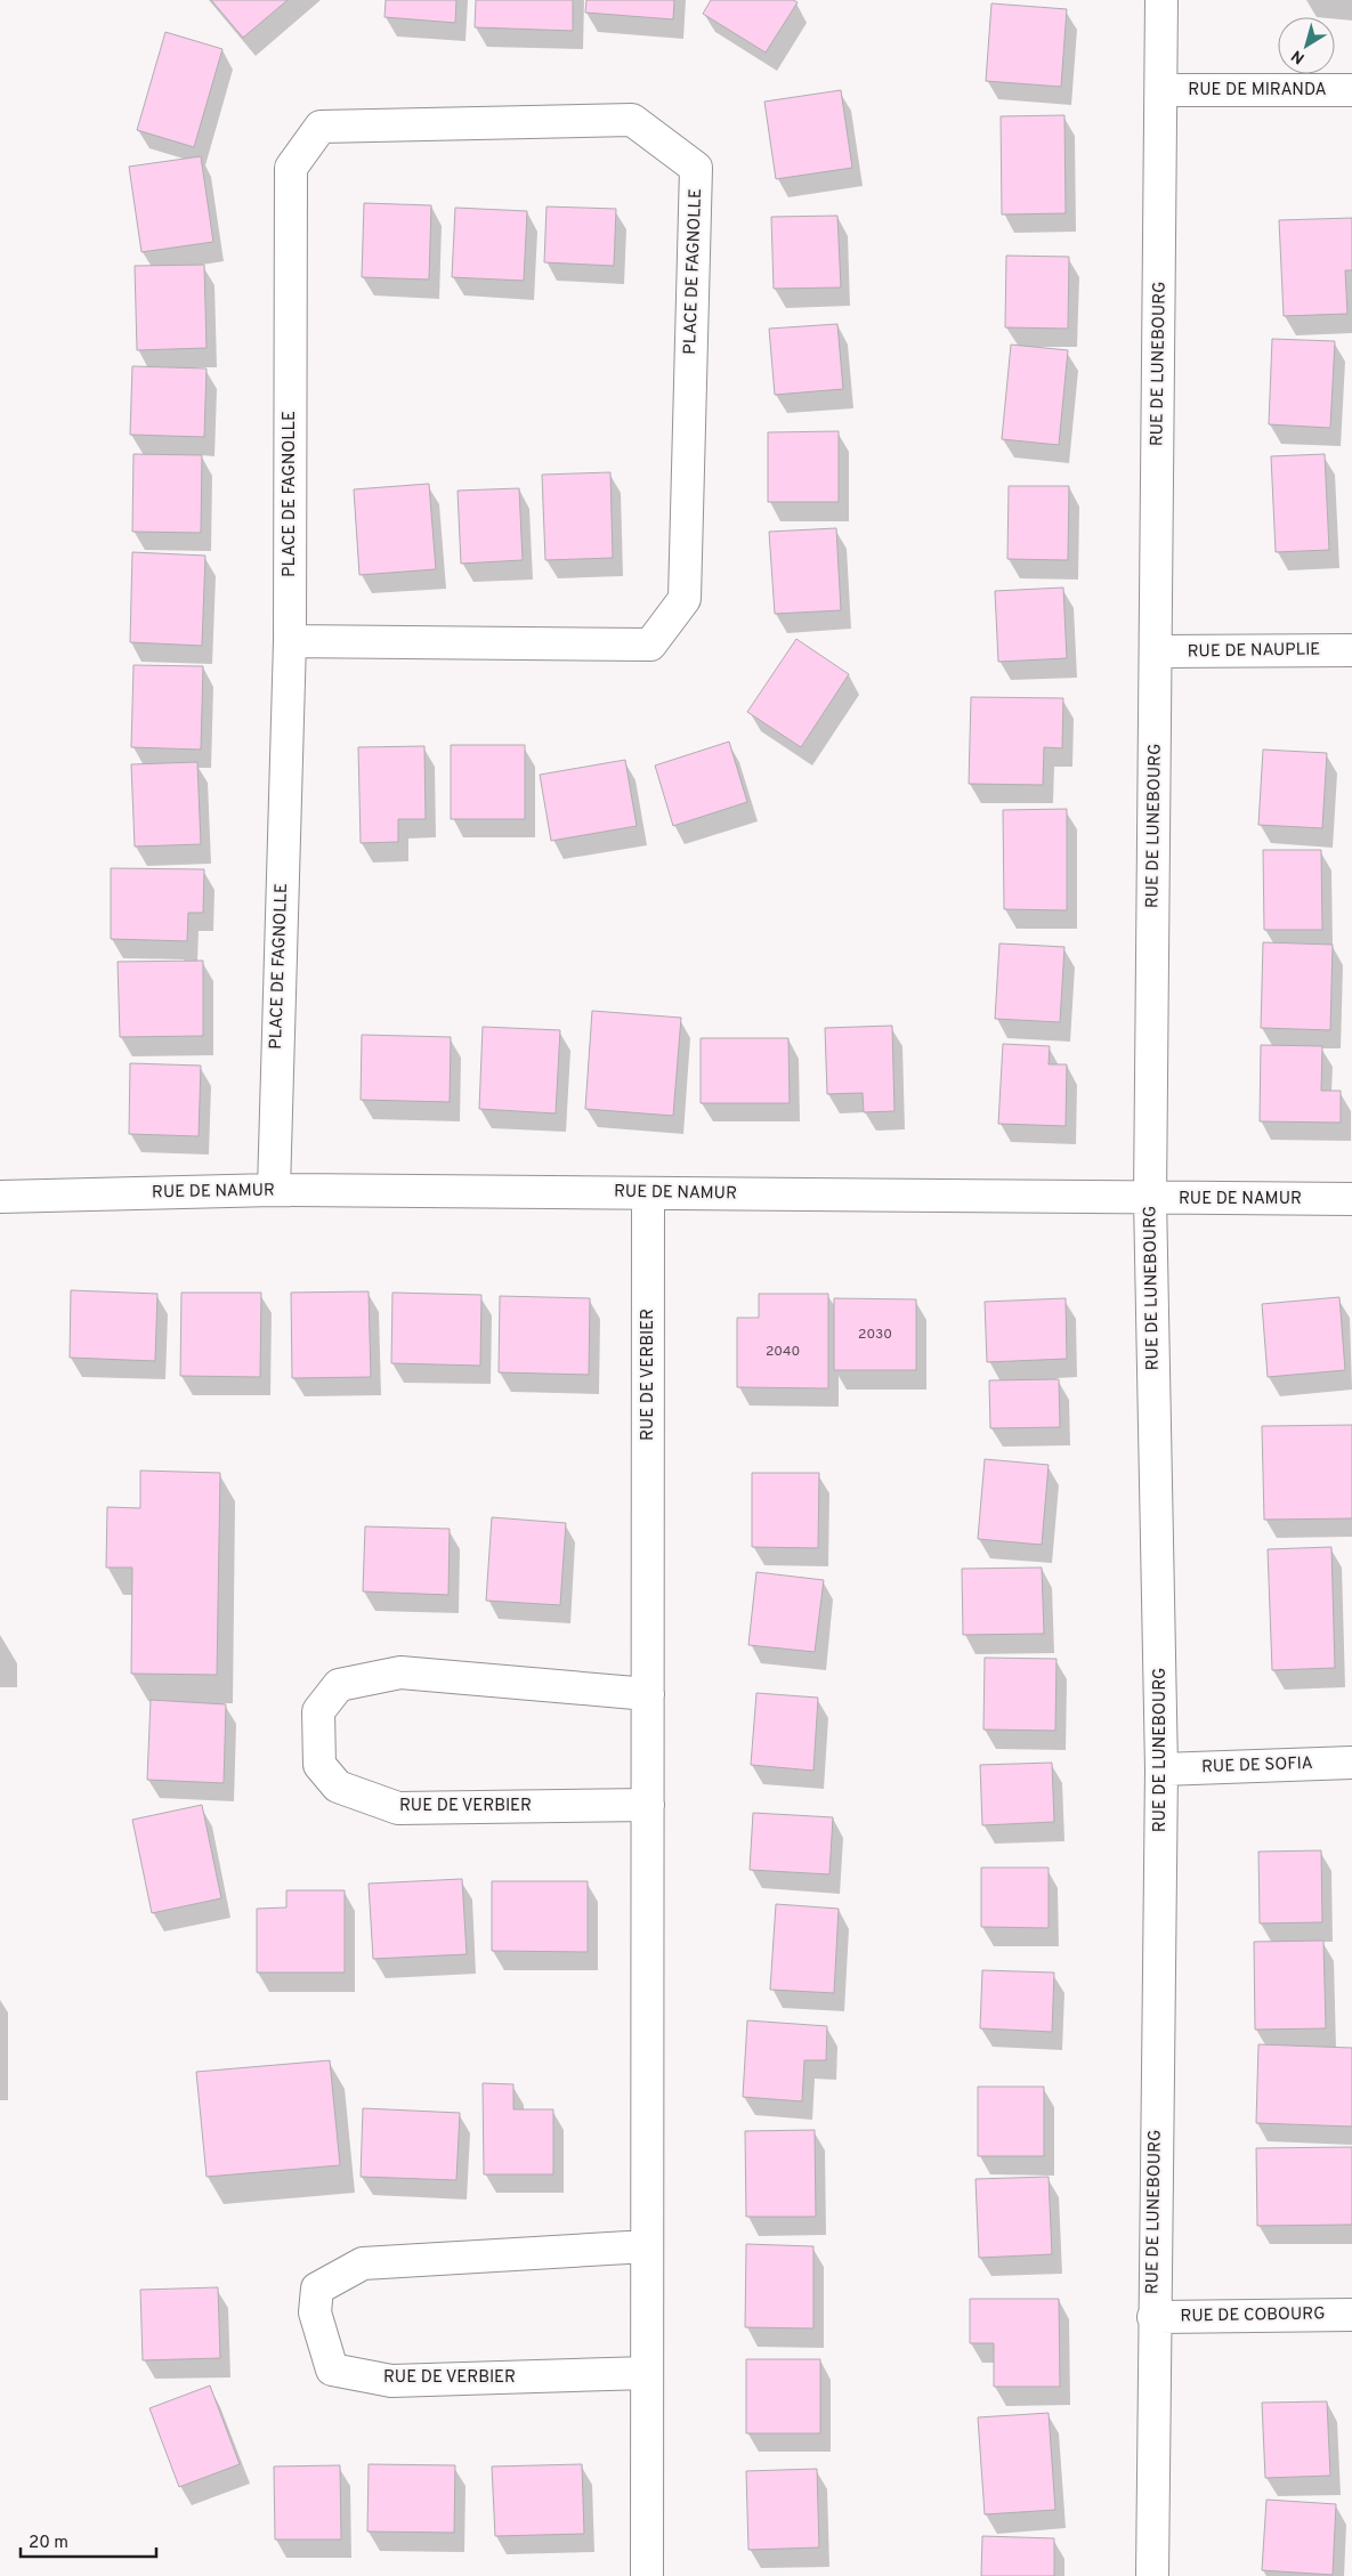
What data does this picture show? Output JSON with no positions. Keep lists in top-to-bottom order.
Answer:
{
  "streets": {
    "street": [
      "RUE DE MIRANDA",
      "PLACE DE FAGNOLLE",
      "RUE DE LUNEBOURG",
      "RUE DE NAUPLIE",
      "RUE DE NAMUR",
      "RUE DE VERBIER",
      "RUE DE SOFIA",
      "RUE DE COBOURG"
    ]
  },
  "crossings": [
    ["RUE DE MIRANDA", "RUE DE LUNEBOURG"],
    ["PLACE DE FAGNOLLE", "RUE DE NAMUR"],
    ["RUE DE LUNEBOURG", "RUE DE NAUPLIE"],
    ["RUE DE LUNEBOURG", "RUE DE NAMUR"],
    ["RUE DE LUNEBOURG", "RUE DE SOFIA"],
    ["RUE DE LUNEBOURG", "RUE DE COBOURG"],
    ["RUE DE NAMUR", "RUE DE VERBIER"]
  ],
  "house_numbers": ["2030", "2040"],
  "scale_bar": "20 m",
  "north": "bottom left"
}
